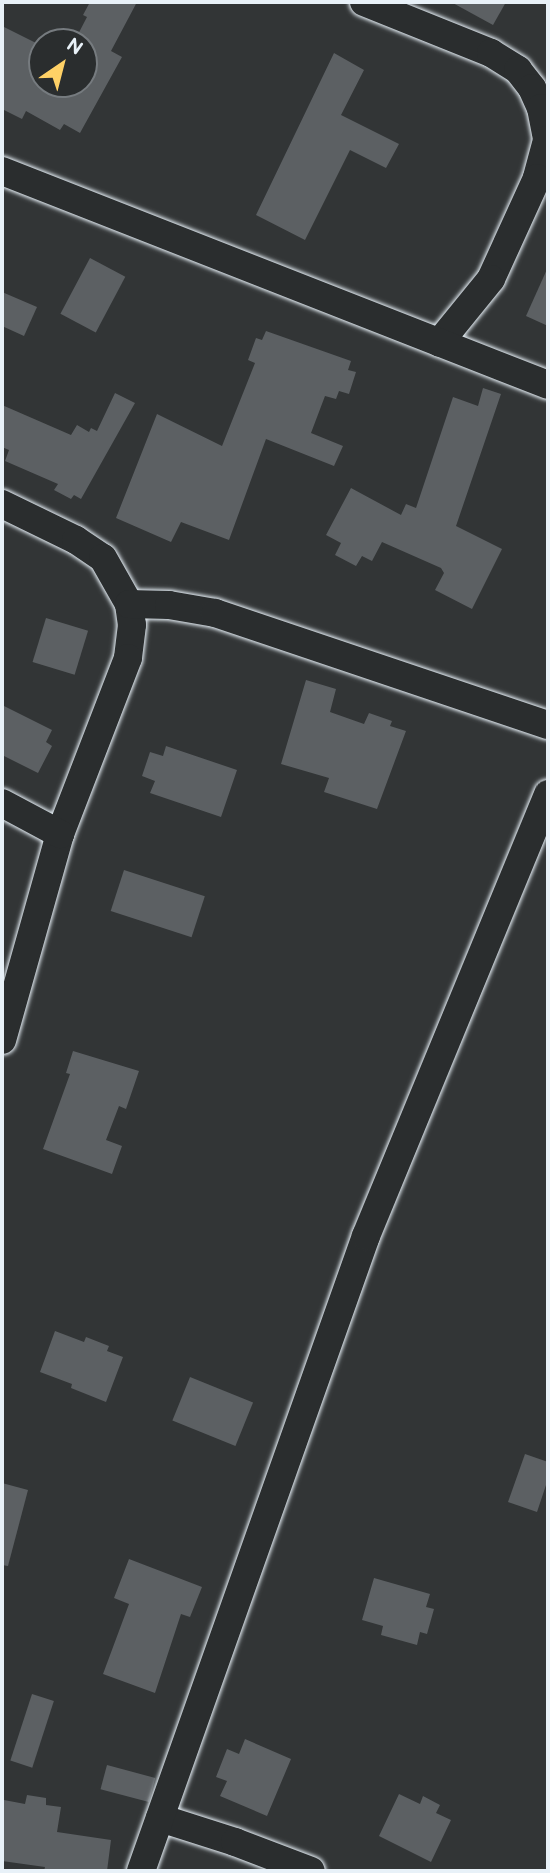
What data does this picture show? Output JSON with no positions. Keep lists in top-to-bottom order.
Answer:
{
  "north": "top right"
}
